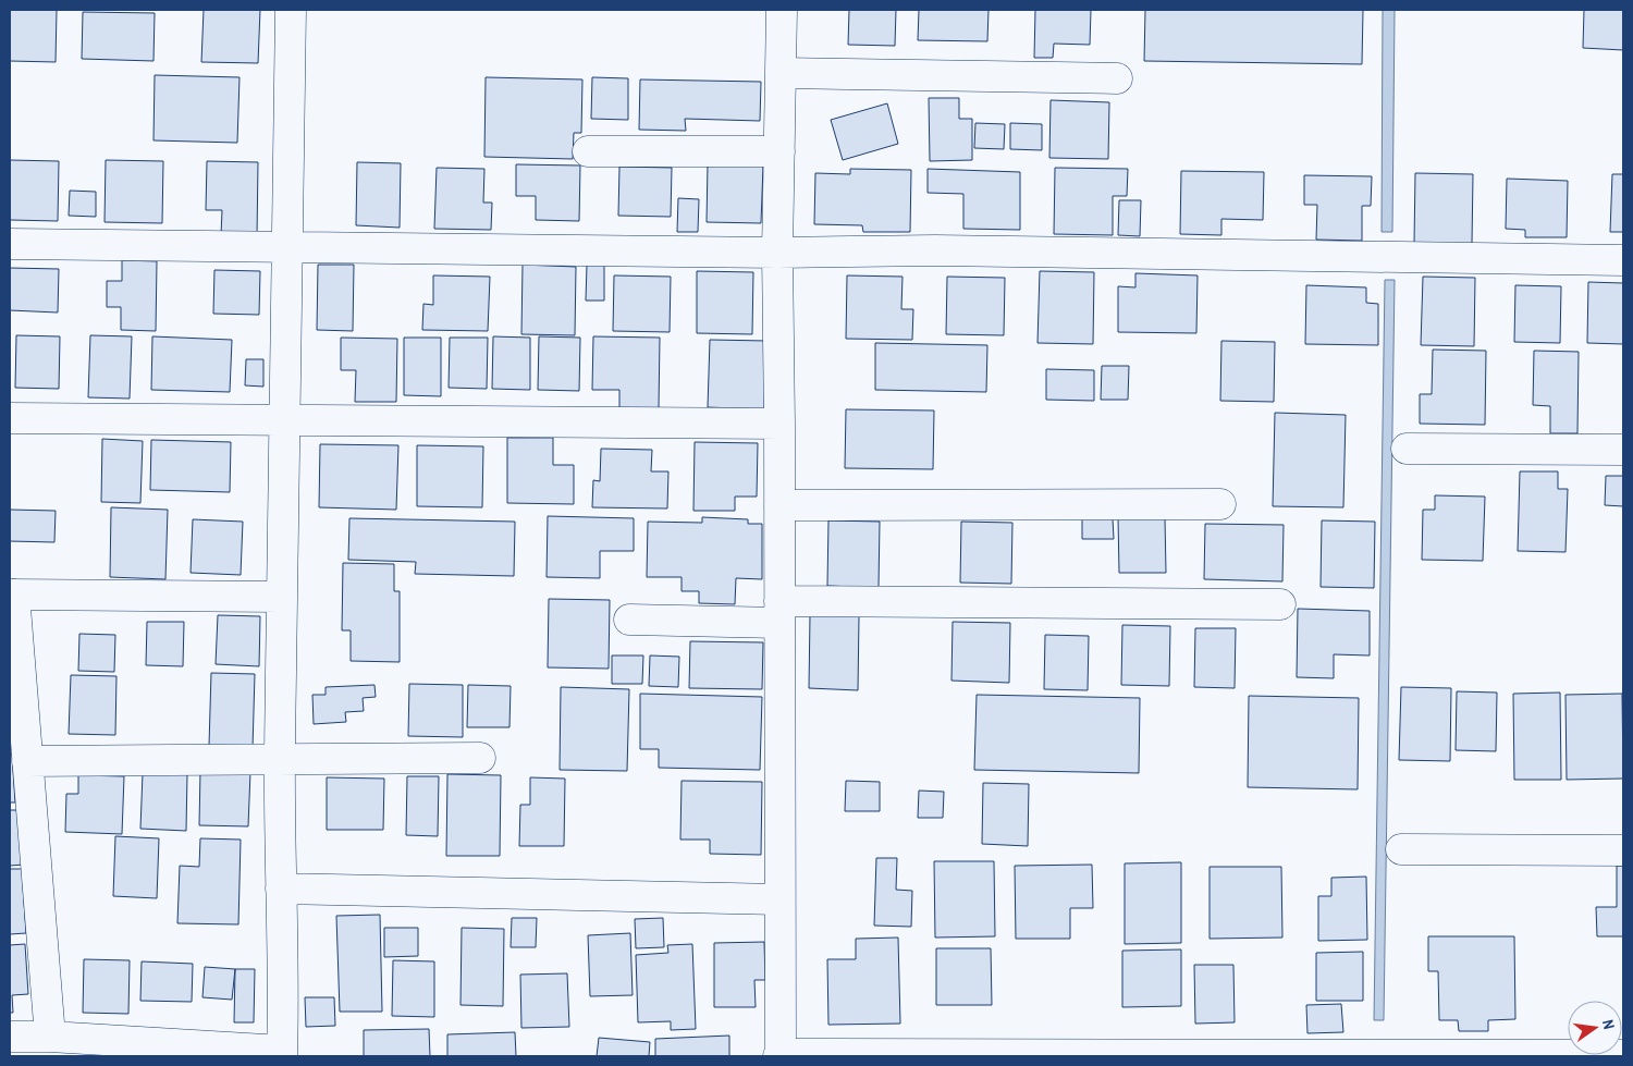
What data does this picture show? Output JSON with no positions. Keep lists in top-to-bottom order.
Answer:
{
  "north": "right"
}
